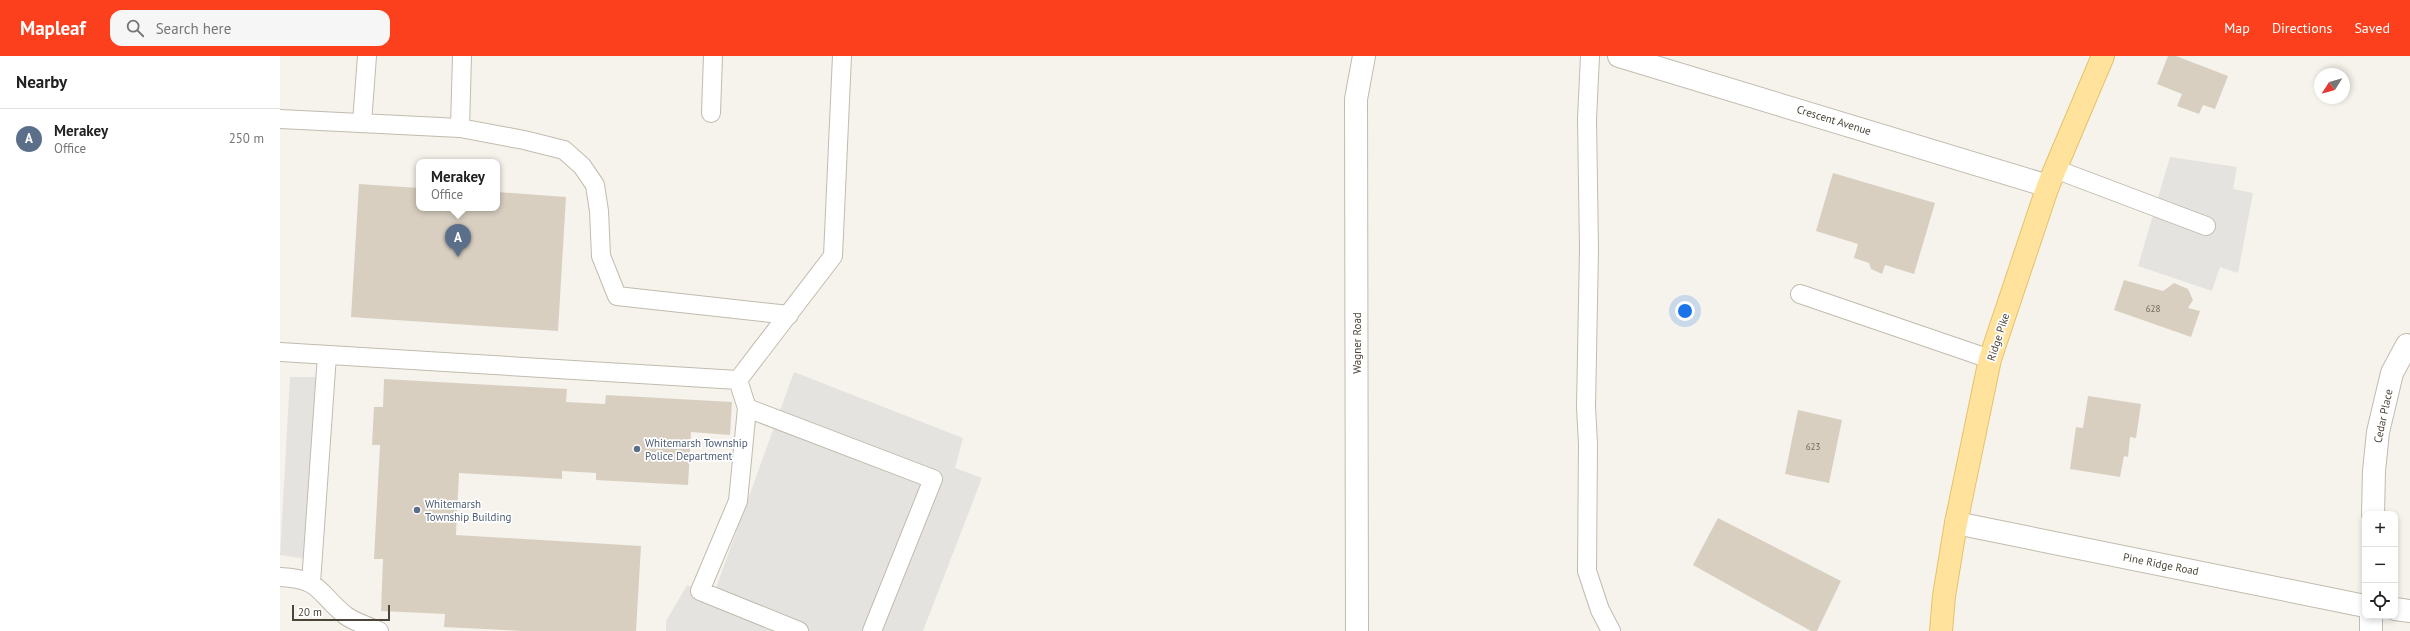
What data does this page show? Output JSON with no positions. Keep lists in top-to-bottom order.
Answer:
{
  "streets": {
    "main road": ["Ridge Pike"],
    "street": [
      "Crescent Avenue",
      "Wagner Road",
      "Cedar Place",
      "Pine Ridge Road"
    ]
  },
  "crossings": [
    ["Crescent Avenue", "Ridge Pike"],
    ["Ridge Pike", "Pine Ridge Road"]
  ],
  "places": ["Whitemarsh Township Police Department", "Whitemarsh Township Building"],
  "house_numbers": ["628", "623"],
  "scale_bar": "20 m",
  "north": "bottom left",
  "page": {
    "header": "Mapleaf",
    "search": "Search here",
    "nav": ["Map", "Directions", "Saved"],
    "heading": "Nearby",
    "list": [
      {
        "mark": "A",
        "name": "Merakey",
        "note": "Office",
        "value": "250 m"
      }
    ],
    "popup": ["Merakey", "Office"],
    "pins": "A",
    "map_buttons": ["+", "−"],
    "scale": "20 m"
  }
}
